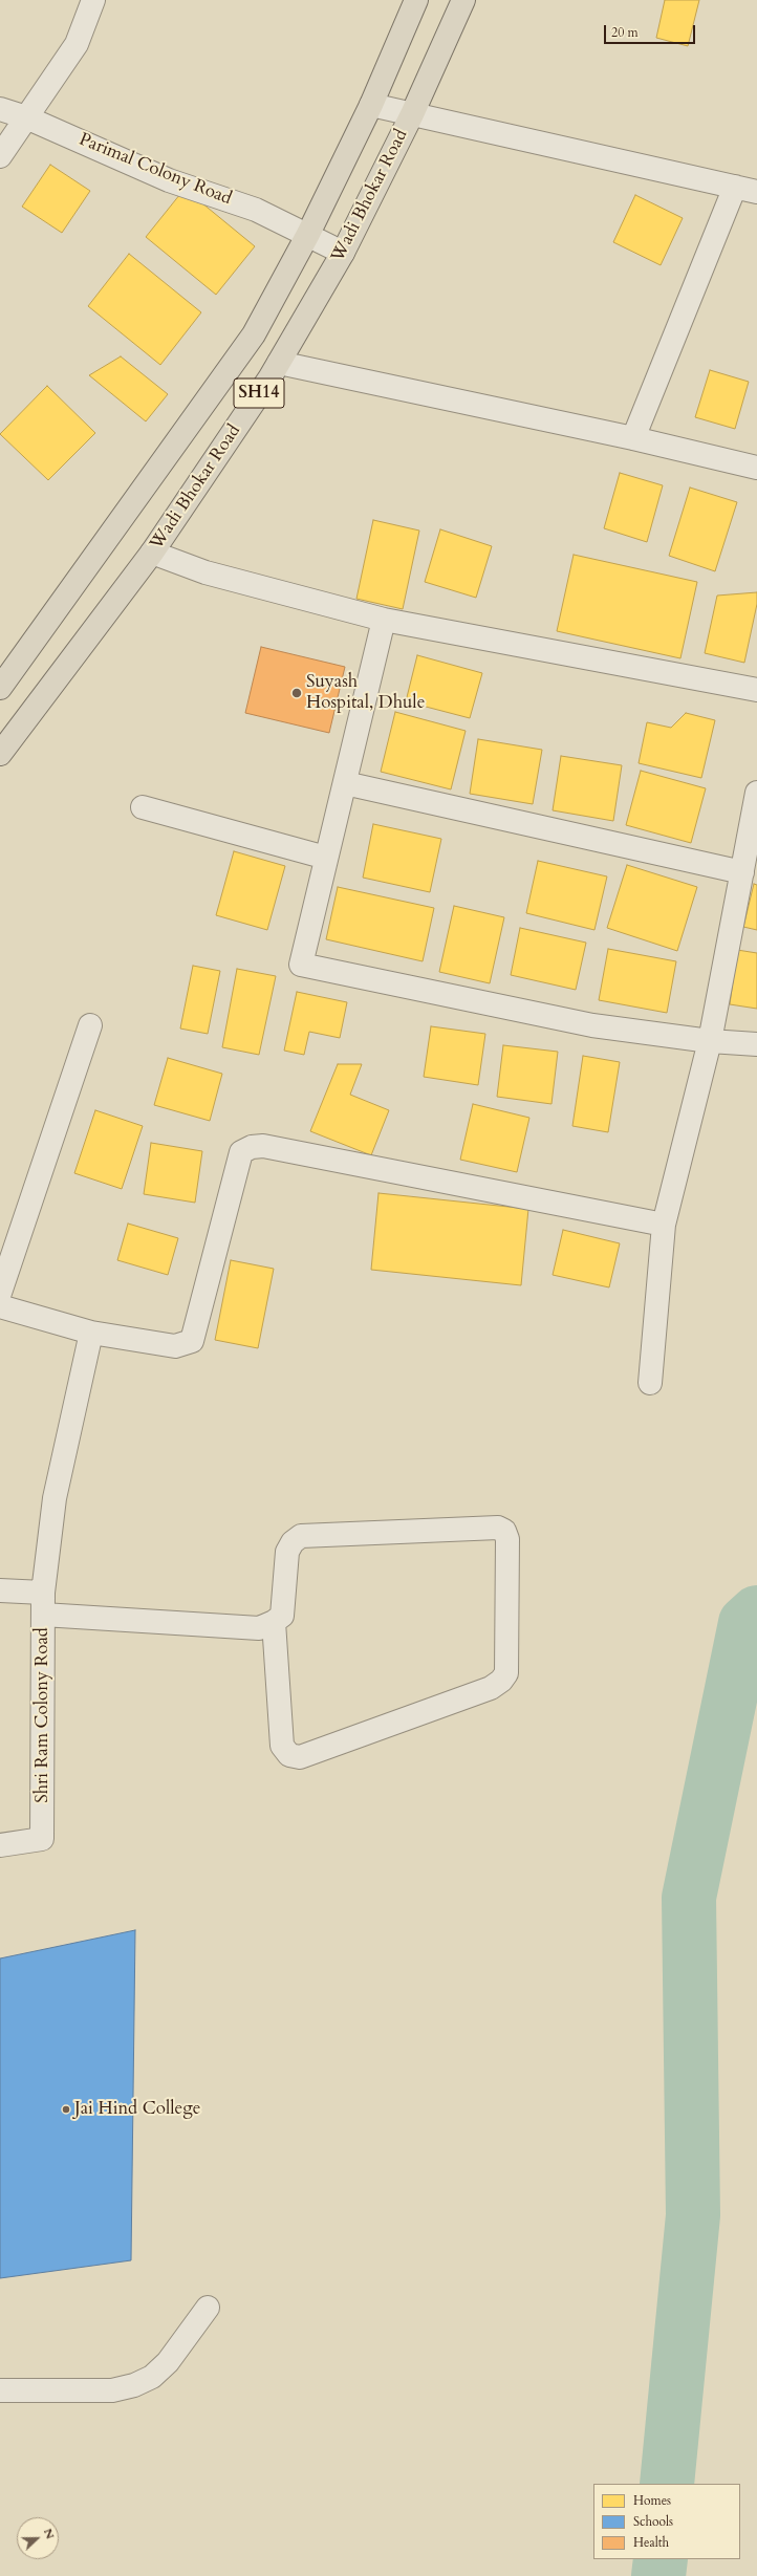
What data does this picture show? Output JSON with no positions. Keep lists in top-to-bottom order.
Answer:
{
  "streets": {
    "main road": ["Wadi Bhokar Road", "SH14"],
    "street": ["Parimal Colony Road", "Shri Ram Colony Road"]
  },
  "crossings": [
    ["Parimal Colony Road", "Wadi Bhokar Road"],
    ["Parimal Colony Road", "SH14"]
  ],
  "places": ["Suyash Hospital, Dhule", "Jai Hind College"],
  "legend": ["Homes", "Schools", "Health"],
  "scale_bar": "20 m",
  "north": "right"
}
